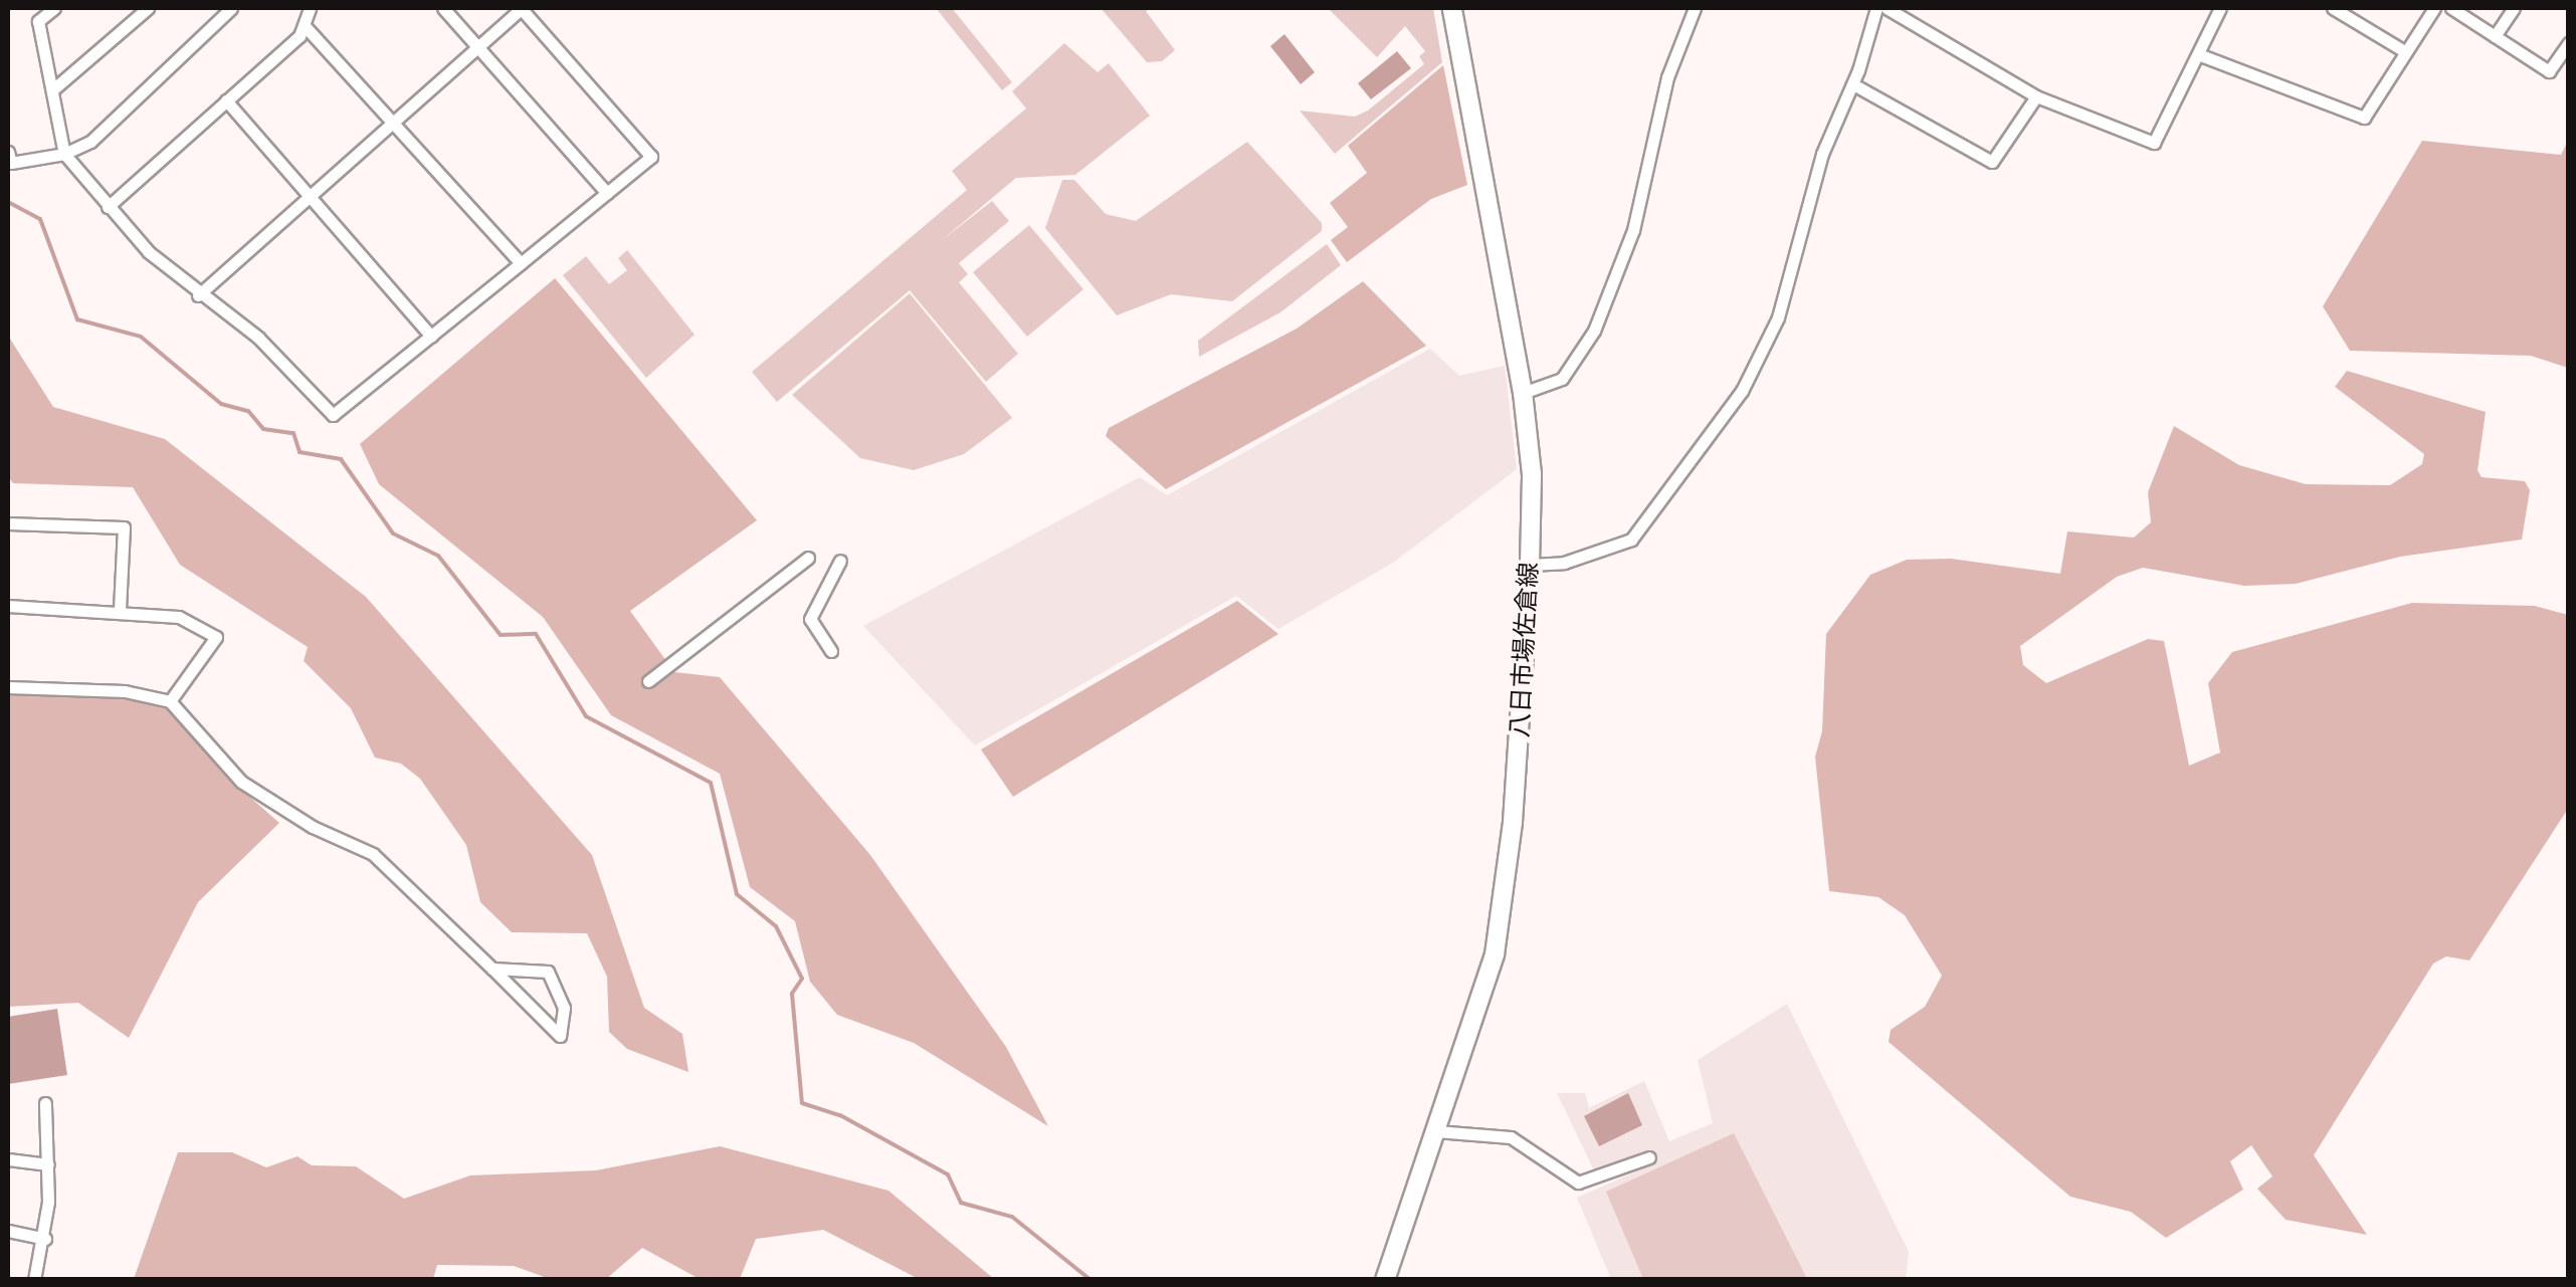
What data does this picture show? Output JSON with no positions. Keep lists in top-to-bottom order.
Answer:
{
  "streets": {
    "main road": ["八日市場佐倉線"]
  }
}
